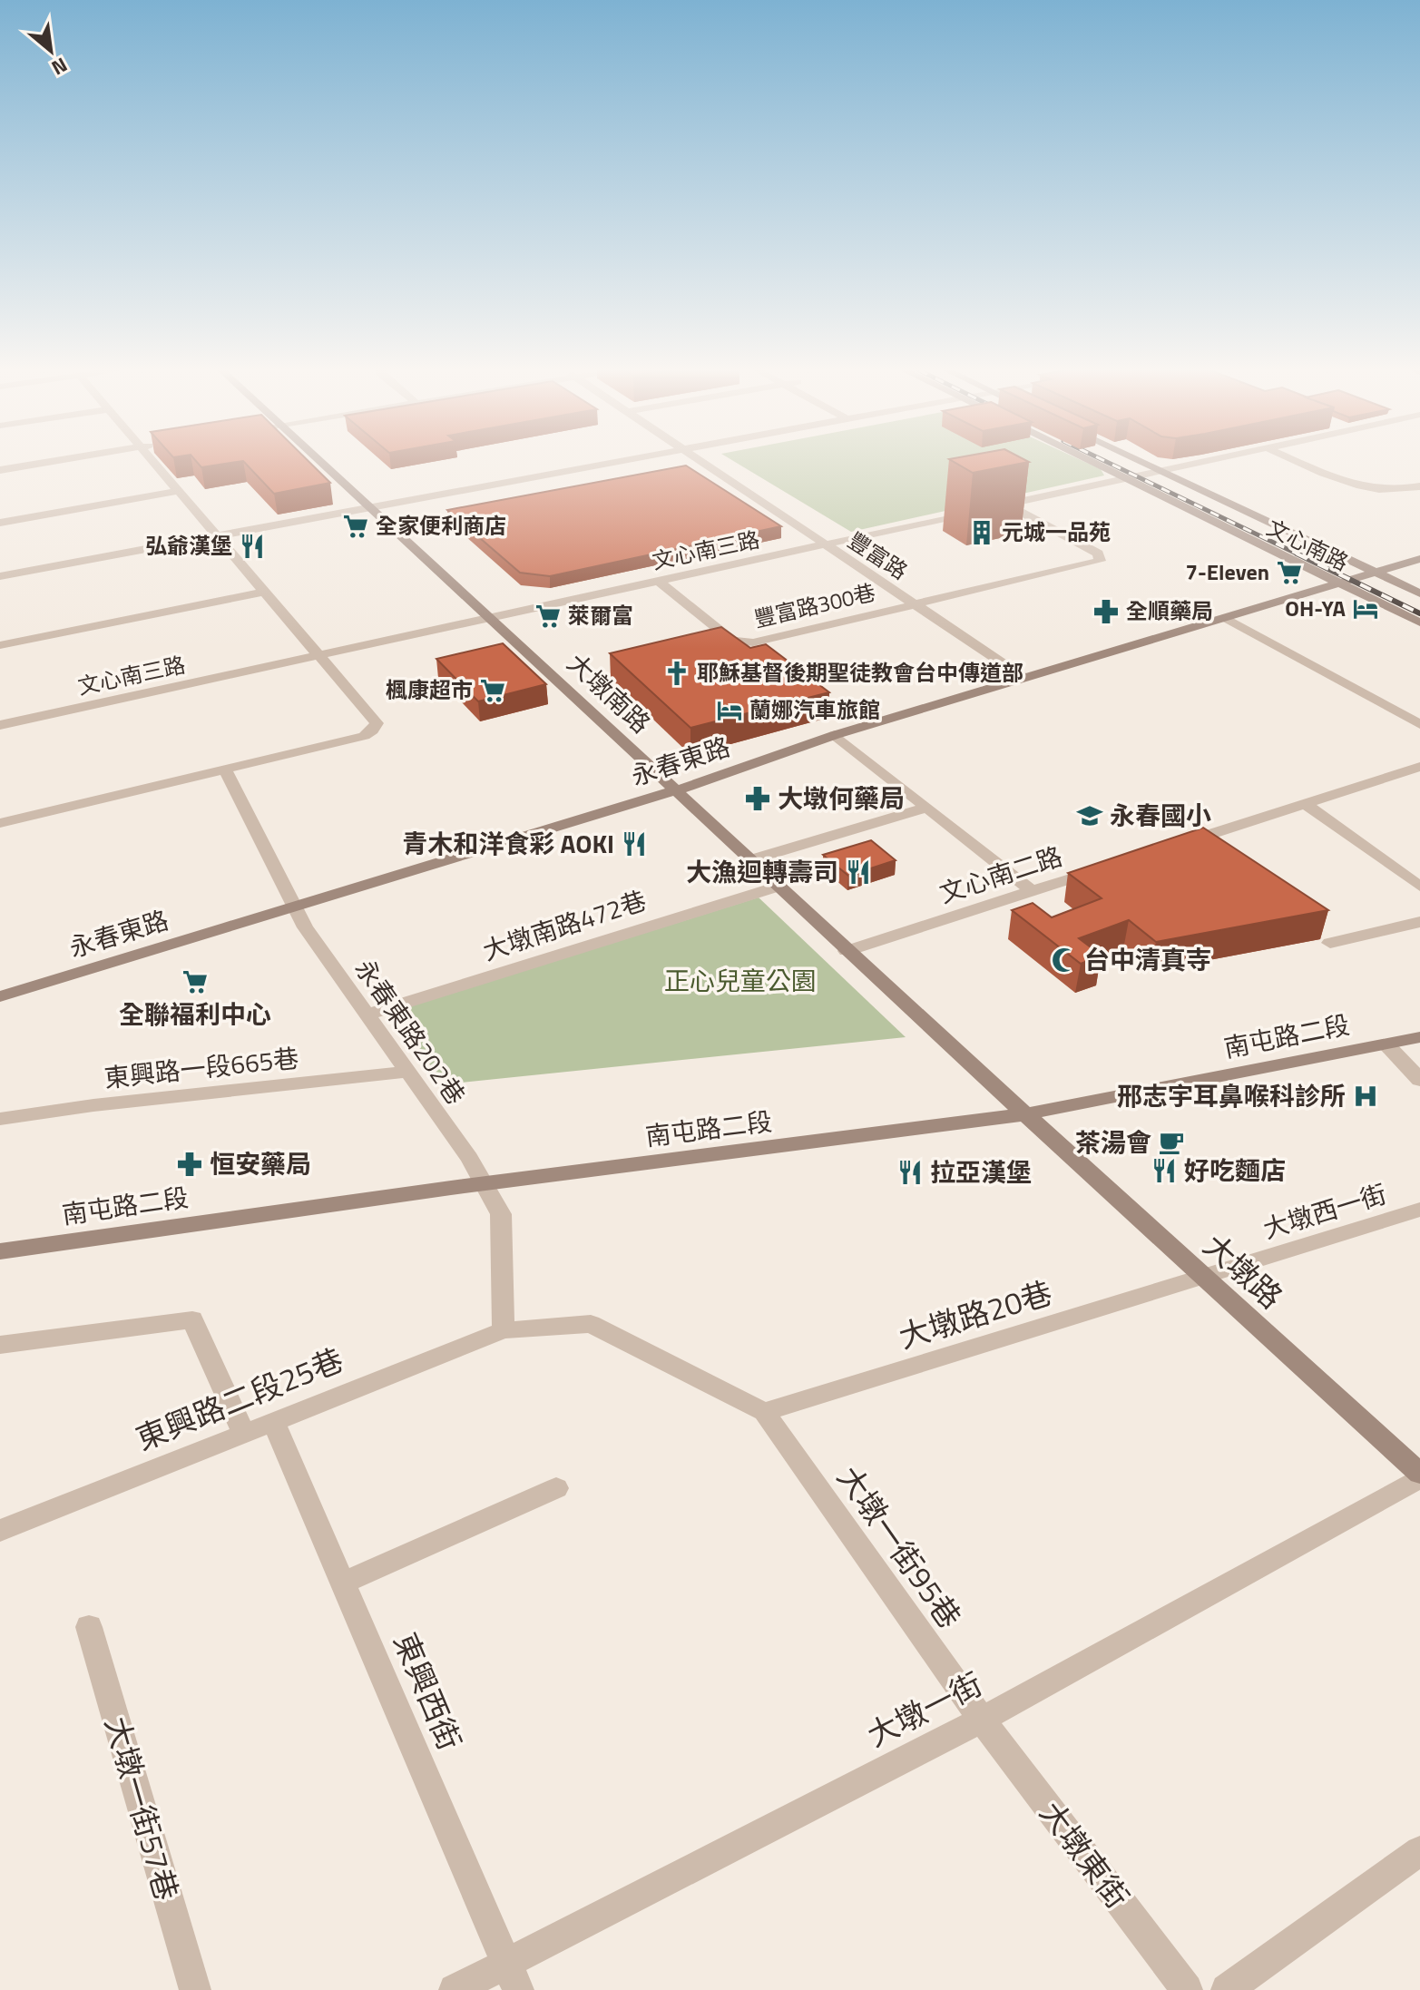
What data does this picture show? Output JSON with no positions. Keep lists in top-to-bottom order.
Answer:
{
  "streets": {
    "street": [
      "文心南路",
      "文心南三路",
      "豐富路",
      "豐富路300巷",
      "大墩南路",
      "永春東路",
      "文心南二路",
      "大墩南路472巷",
      "永春東路202巷",
      "南屯路二段",
      "東興路一段665巷",
      "大墩西一街",
      "大墩路",
      "大墩路20巷",
      "東興路二段25巷",
      "大墩一街95巷",
      "東興西街",
      "大墩一街",
      "大墩一街57巷",
      "大墩東街"
    ]
  },
  "crossings": [
    ["文心南路", "永春東路"],
    ["文心南三路", "豐富路"],
    ["文心南三路", "豐富路300巷"],
    ["文心南三路", "大墩南路"],
    ["豐富路", "豐富路300巷"],
    ["豐富路", "永春東路"],
    ["大墩南路", "永春東路"],
    ["大墩南路", "文心南二路"],
    ["大墩南路", "大墩南路472巷"],
    ["大墩南路", "南屯路二段"],
    ["大墩南路", "大墩路"],
    ["永春東路", "永春東路202巷"],
    ["大墩南路472巷", "永春東路202巷"],
    ["永春東路202巷", "南屯路二段"],
    ["永春東路202巷", "東興路一段665巷"],
    ["永春東路202巷", "東興路二段25巷"],
    ["南屯路二段", "大墩路"],
    ["大墩西一街", "大墩路"],
    ["大墩西一街", "大墩路20巷"],
    ["大墩路", "大墩路20巷"],
    ["大墩路", "大墩一街"],
    ["大墩路20巷", "東興路二段25巷"],
    ["大墩路20巷", "大墩一街95巷"],
    ["東興路二段25巷", "大墩一街95巷"],
    ["東興路二段25巷", "東興西街"],
    ["大墩一街95巷", "大墩一街"],
    ["大墩一街95巷", "大墩東街"],
    ["東興西街", "大墩一街"],
    ["大墩一街", "大墩東街"]
  ],
  "parks": ["正心兒童公園"],
  "places": {
    "supermarket": [
      "全家便利商店",
      "7-Eleven",
      "萊爾富",
      "楓康超市",
      "全聯福利中心"
    ],
    "building": ["元城一品苑"],
    "restaurant": [
      "弘爺漢堡",
      "青木和洋食彩 AOKI",
      "大漁迴轉壽司",
      "好吃麵店",
      "拉亞漢堡"
    ],
    "hotel": ["OH-YA", "蘭娜汽車旅館"],
    "pharmacy": ["全順藥局", "大墩何藥局", "恒安藥局"],
    "church": ["耶穌基督後期聖徒教會台中傳道部"],
    "school or university": ["永春國小"],
    "mosque": ["台中清真寺"],
    "hospital": ["邢志宇耳鼻喉科診所"],
    "cafe": ["茶湯會"]
  },
  "north": "bottom right"
}
